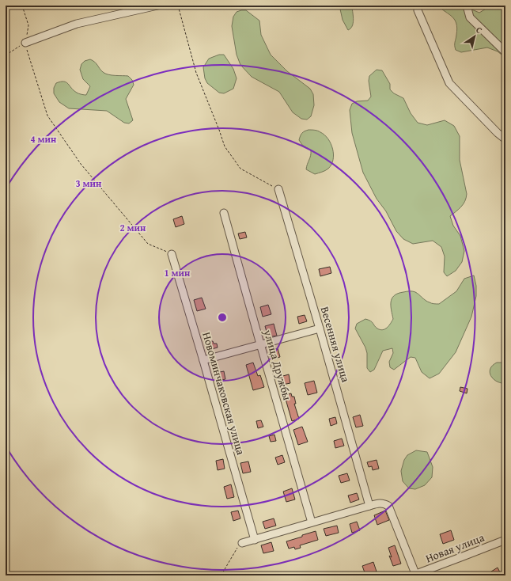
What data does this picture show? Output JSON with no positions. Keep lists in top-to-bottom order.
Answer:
{
  "streets": {
    "street": [
      "Весенняя улица",
      "улица Дружбы",
      "Новоминчаковская улица",
      "Новая улица"
    ]
  },
  "north": "top right",
  "rings": [
    "4 мин",
    "3 мин",
    "2 мин",
    "1 мин"
  ]
}
